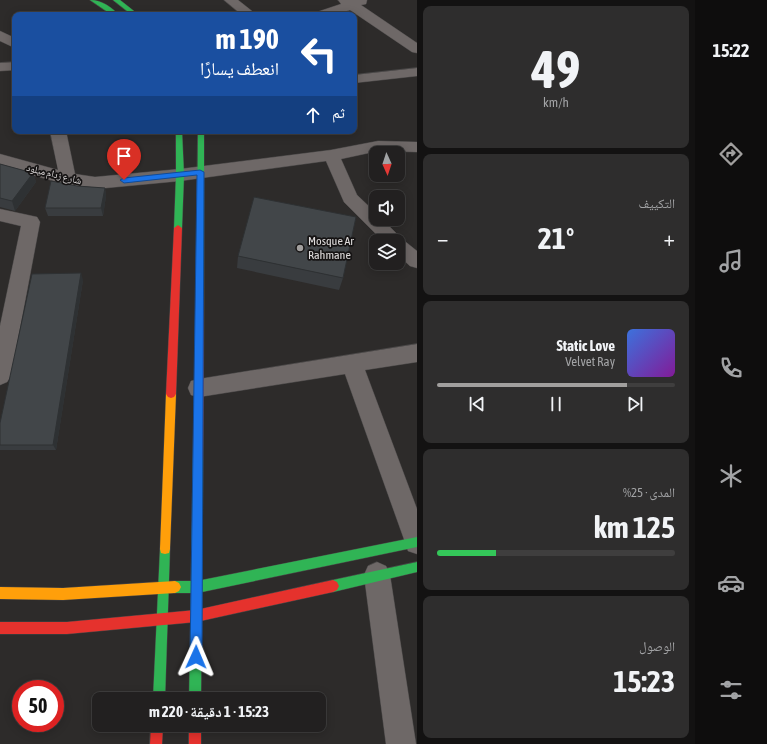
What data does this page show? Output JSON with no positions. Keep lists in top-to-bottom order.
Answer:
{
  "streets": {
    "street": ["شارع زدام ميلود"]
  },
  "places": ["Mosque Ar Rahmane"],
  "north": "bottom",
  "page": {
    "tabs": "15:22",
    "tile": [
      ["49", "km/h"],
      "التكييف",
      ["المدى · 25%", "125 km"],
      ["الوصول", "15:23"]
    ],
    "turn": ["190 m", "انعطف يسارًا"],
    "then": "ثم",
    "heat": ["−", "21°", "+"],
    "song": ["Static Love", "Velvet Ray"],
    "limit": "50",
    "trip": "15:23 · 1 دقيقة · 220 m"
  }
}
